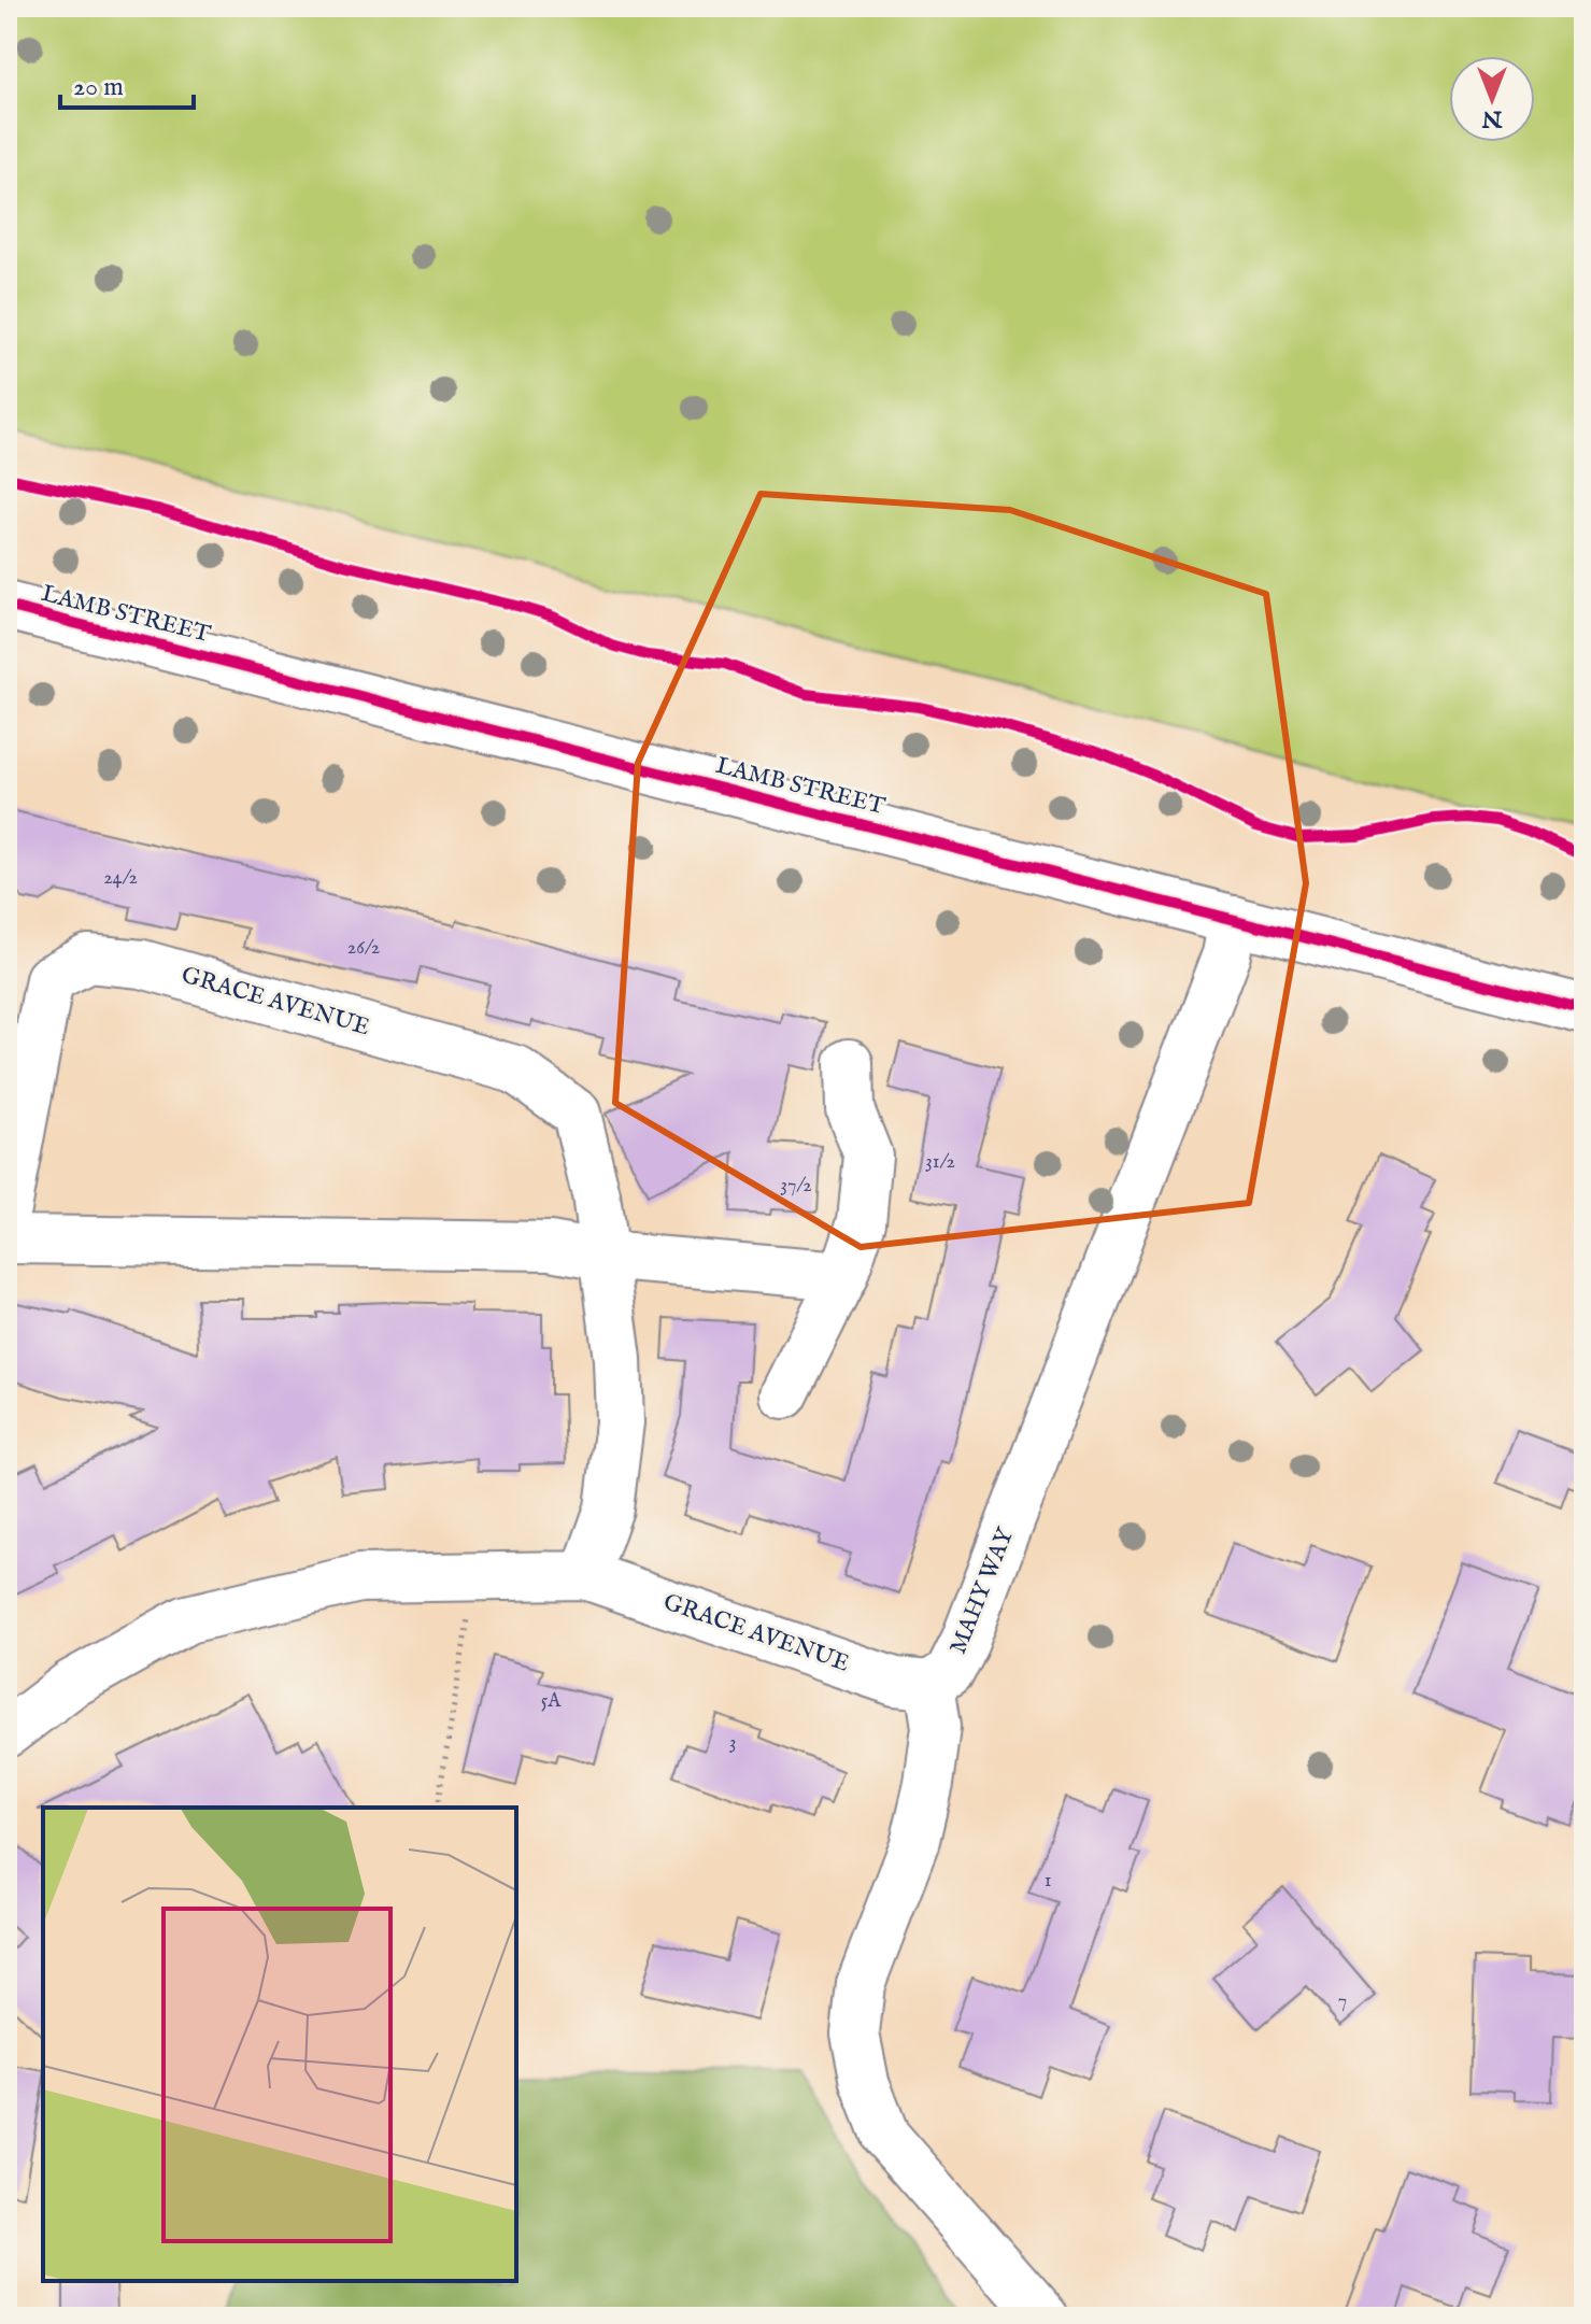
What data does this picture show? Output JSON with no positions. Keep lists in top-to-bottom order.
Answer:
{
  "streets": {
    "street": ["LAMB STREET", "GRACE AVENUE", "MAHY WAY"]
  },
  "crossings": [
    ["LAMB STREET", "MAHY WAY"],
    ["GRACE AVENUE", "MAHY WAY"]
  ],
  "house_numbers": [
    "24/2",
    "26/2",
    "31/2",
    "37/2",
    "5A",
    "3",
    "1",
    "7"
  ],
  "scale_bar": "20 m",
  "north": "bottom"
}
